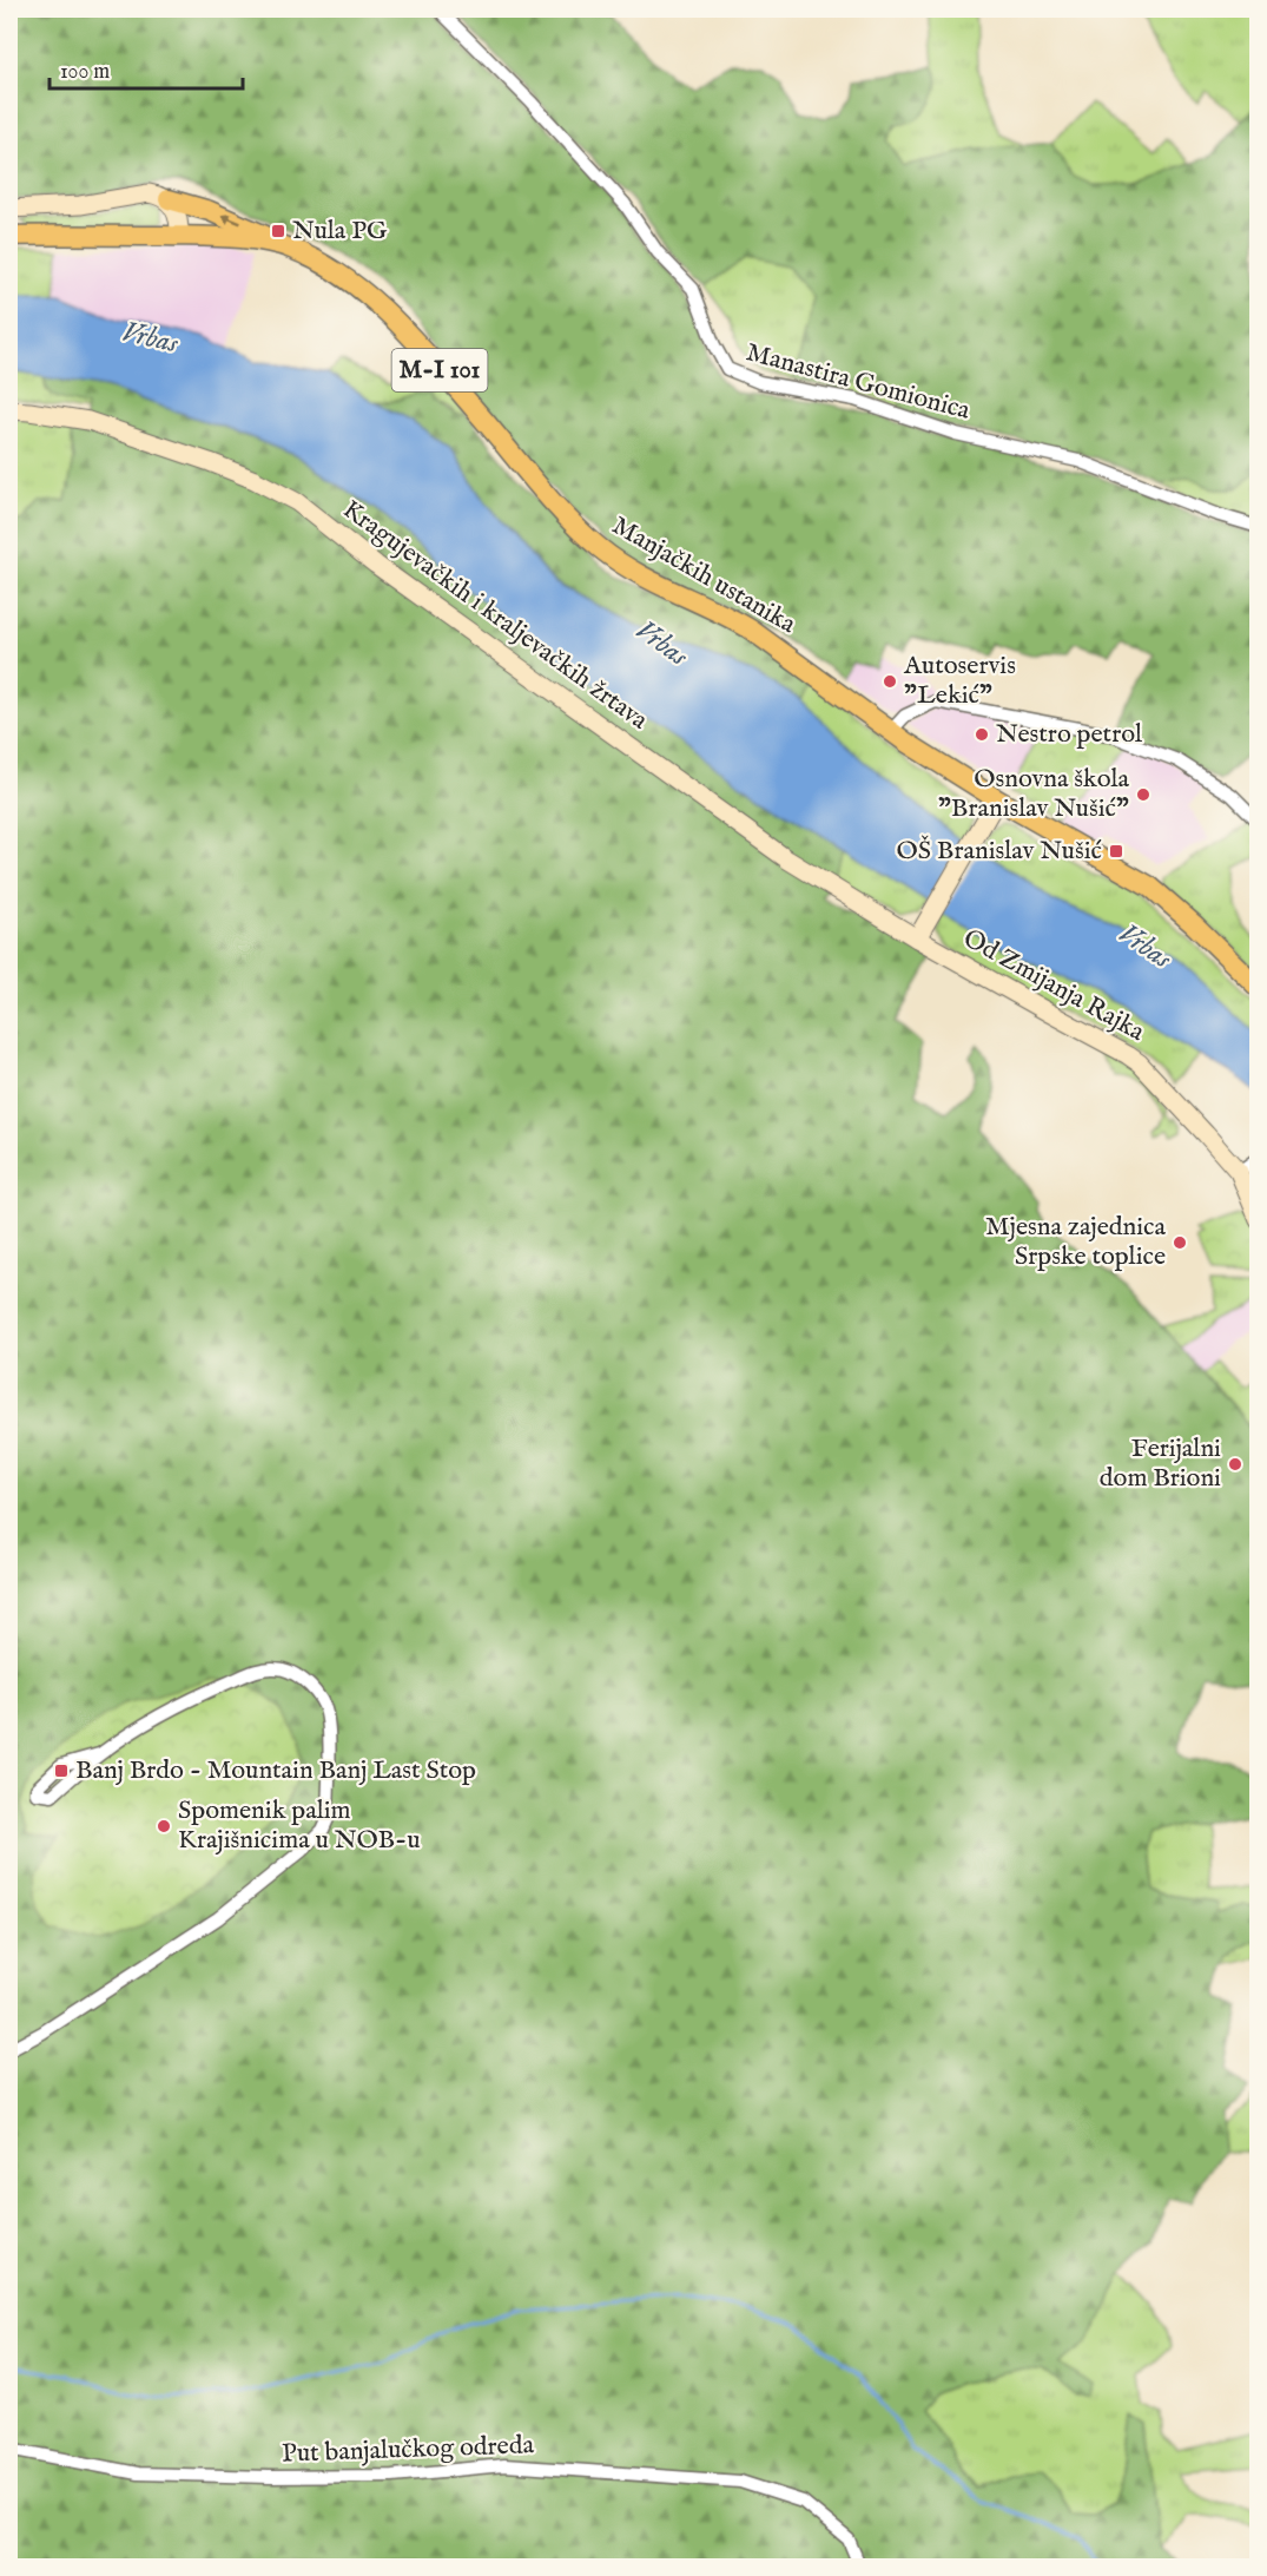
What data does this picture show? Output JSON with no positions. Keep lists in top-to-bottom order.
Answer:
{
  "streets": {
    "main road": ["M-I 101", "Manjačkih ustanika"],
    "street": [
      "Manastira Gomionica",
      "Kragujevačkih i kraljevačkih žrtava",
      "Od Zmijanja Rajka",
      "Put banjalučkog odreda"
    ]
  },
  "crossings": [
    ["M-I 101", "Manjačkih ustanika"],
    ["Kragujevačkih i kraljevačkih žrtava", "Od Zmijanja Rajka"]
  ],
  "water": ["Vrbas"],
  "places": {
    "transit": ["Nula PG", "OŠ Branislav Nušić", "Banj Brdo - Mountain Banj Last Stop"],
    "other": [
      "Autoservis \"Lekić\"",
      "Nestro petrol",
      "Osnovna škola \"Branislav Nušić\"",
      "Mjesna zajednica Srpske toplice",
      "Ferijalni dom Brioni",
      "Spomenik palim Krajišnicima u NOB-u"
    ]
  },
  "scale_bar": "100 m"
}
